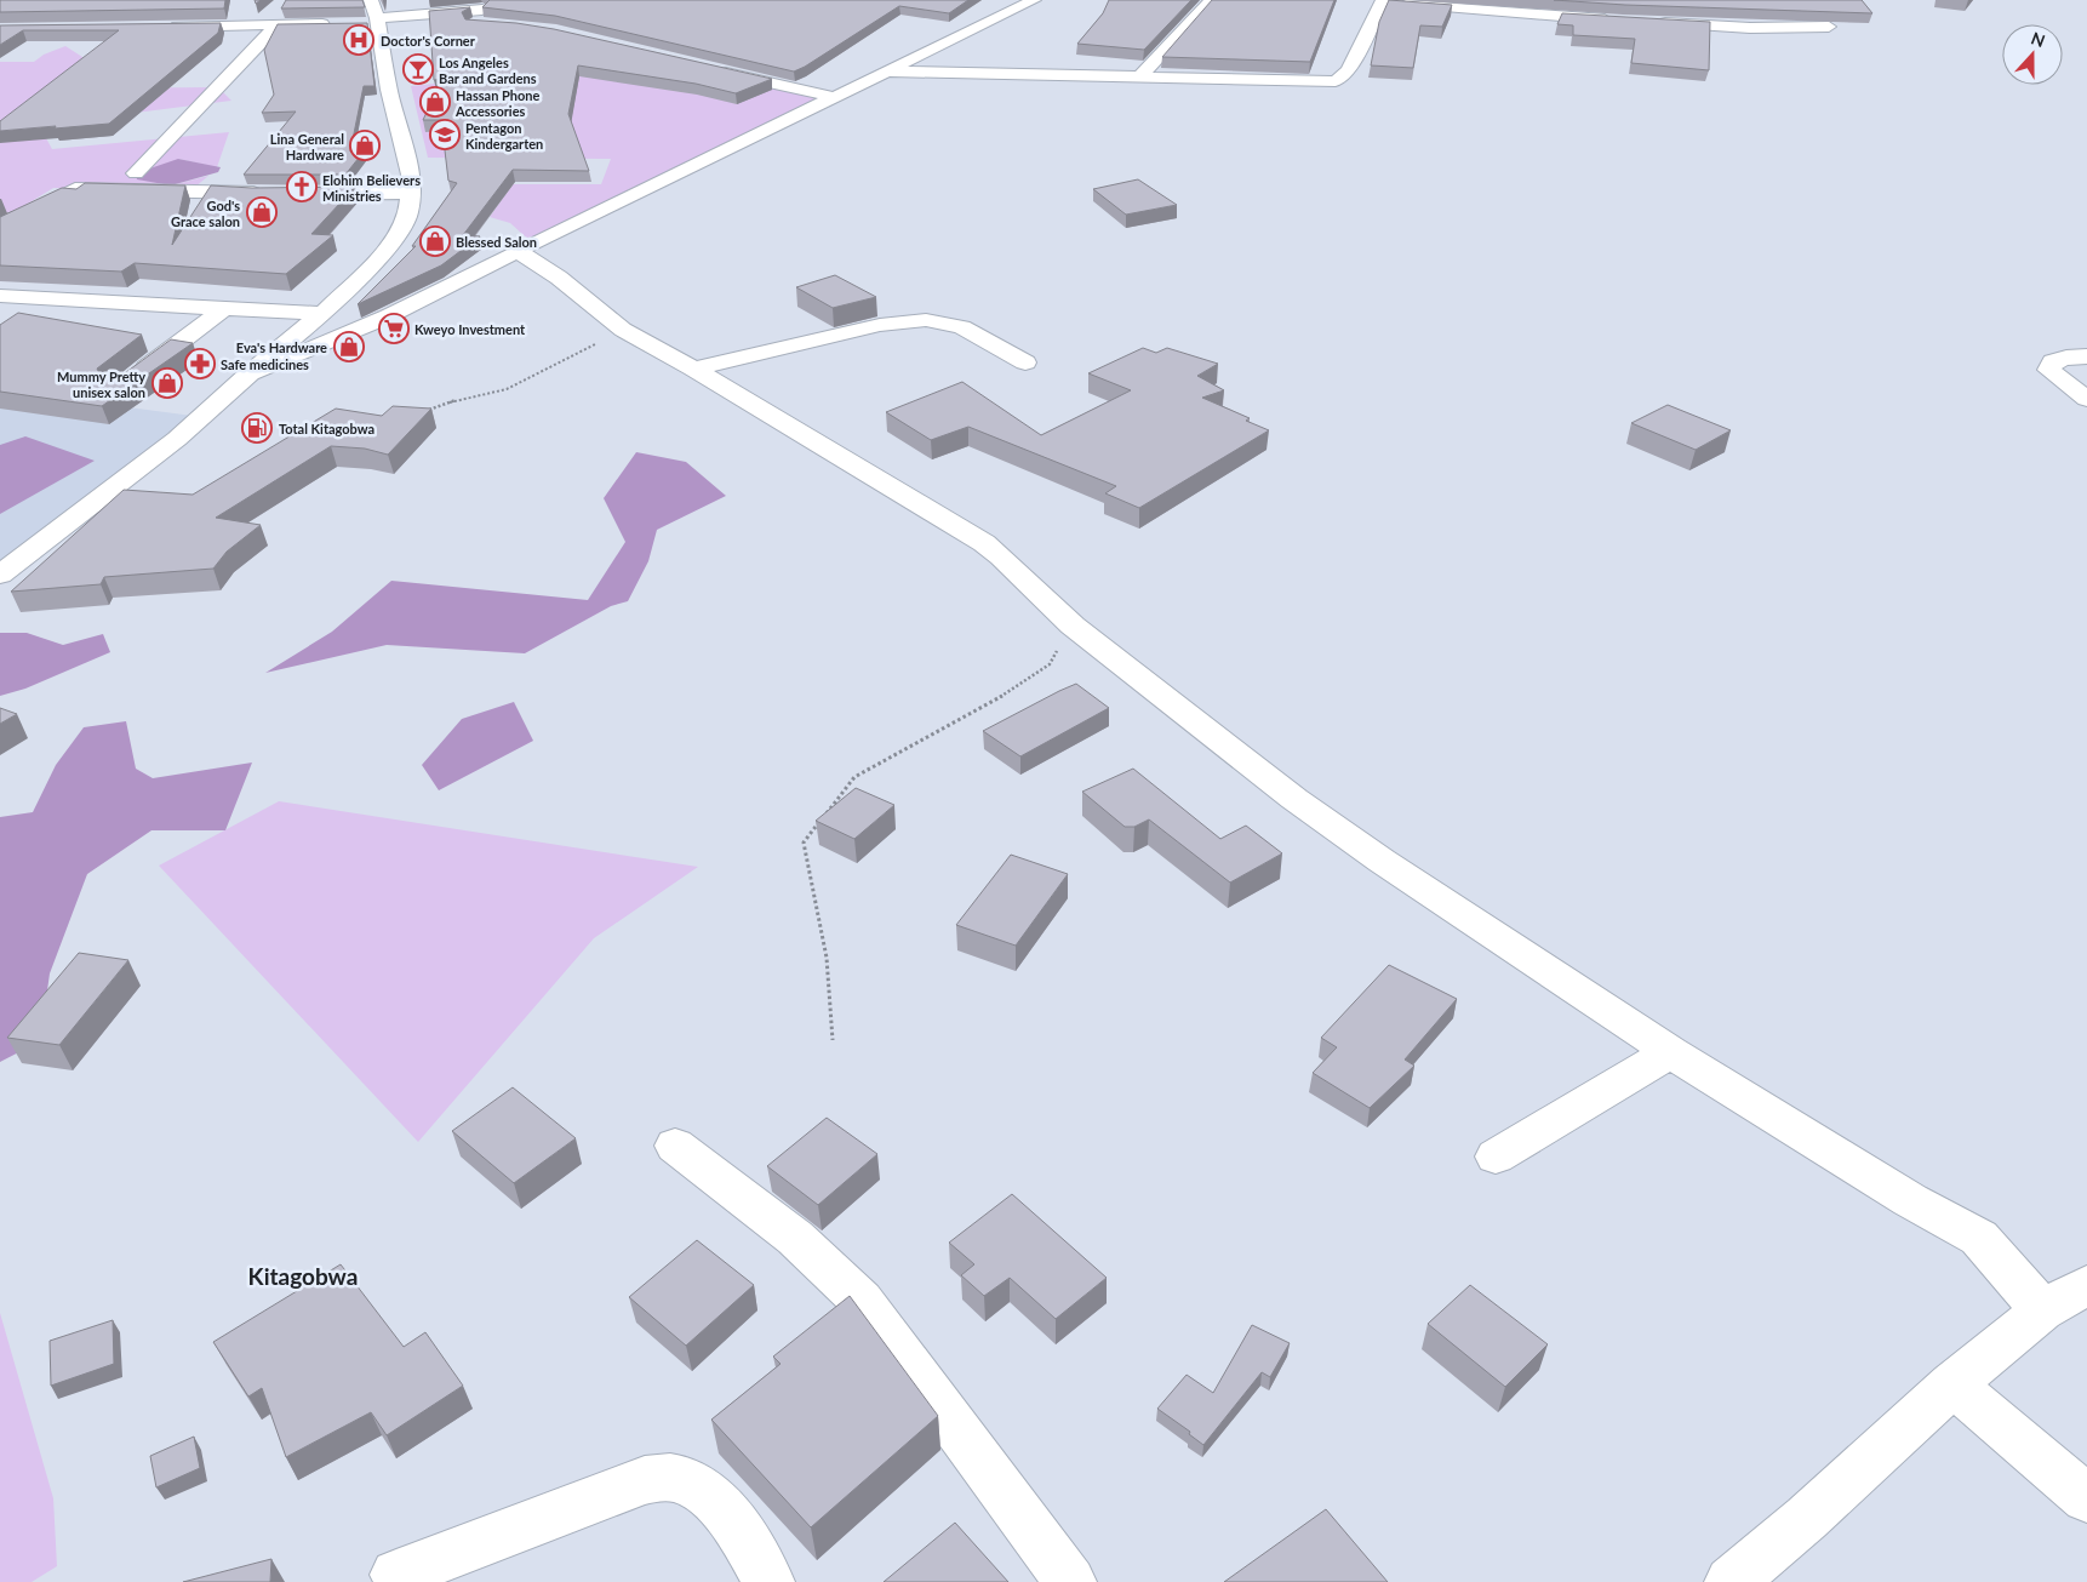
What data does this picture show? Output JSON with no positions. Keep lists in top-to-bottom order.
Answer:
{
  "districts": ["Kitagobwa"],
  "places": {
    "hospital": ["Doctor's Corner"],
    "bar": ["Los Angeles Bar and Gardens"],
    "shop": [
      "Hassan Phone Accessories",
      "Lina General Hardware",
      "God's Grace salon",
      "Blessed Salon",
      "Eva's Hardware",
      "Mummy Pretty unisex salon"
    ],
    "school or university": ["Pentagon Kindergarten"],
    "church": ["Elohim Believers Ministries"],
    "supermarket": ["Kweyo Investment"],
    "pharmacy": ["Safe medicines"],
    "fuel station": ["Total Kitagobwa"]
  },
  "north": "top"
}
